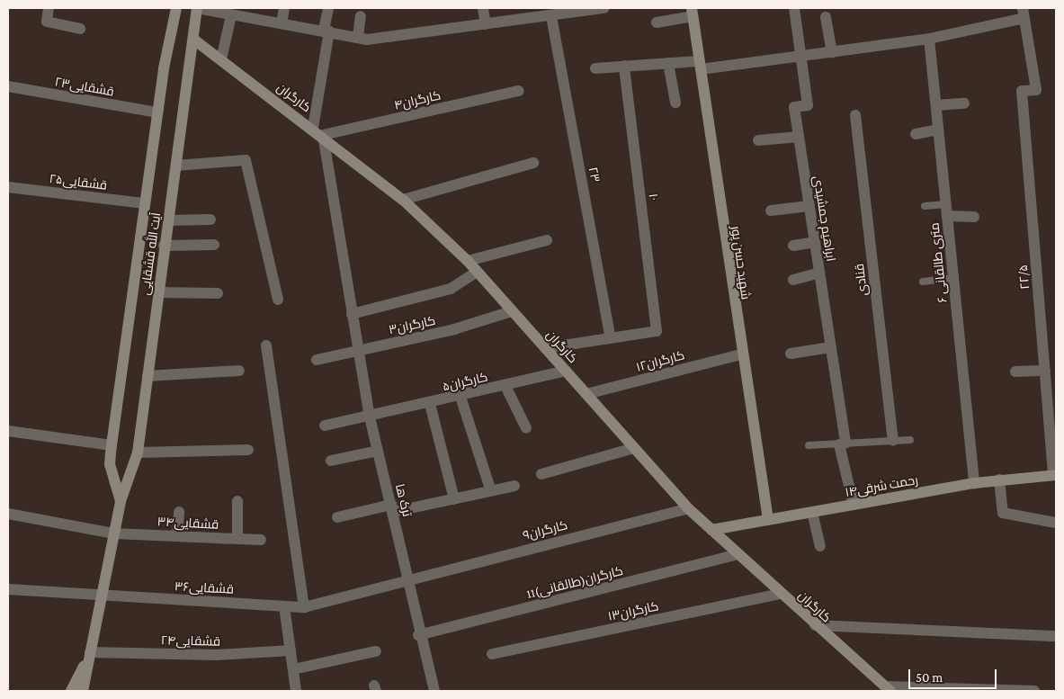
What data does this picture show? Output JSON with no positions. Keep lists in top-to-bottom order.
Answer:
{
  "streets": {
    "street": [
      "قشقایی۲۳",
      "کارگران",
      "کارگران۴",
      "۲۳",
      "قشقایی۲۵",
      "۱۰",
      "ابراهیم جمشیدی",
      "آیت الله قشقایی",
      "شهید حسن پور",
      "۶ متری طالقانی",
      "۲۲/۵",
      "قنادی",
      "کارگران۳",
      "۱۲کارگران",
      "کارگران۵",
      "۱۴رحمت شرقی",
      "ترک ها",
      "قشقایی۳۴",
      "کارگران۹",
      "11کارگران(طالقانی)",
      "قشقایی۳۶",
      "کارگران۱۳",
      "قشقایی۲۴"
    ]
  },
  "crossings": [
    ["قشقایی۲۳", "آیت الله قشقایی"],
    ["کارگران", "کارگران۴"],
    ["کارگران", "آیت الله قشقایی"],
    ["کارگران", "کارگران۳"],
    ["کارگران", "۱۲کارگران"],
    ["کارگران", "کارگران۵"],
    ["کارگران", "۱۴رحمت شرقی"],
    ["کارگران", "ترک ها"],
    ["کارگران", "کارگران۹"],
    ["کارگران", "11کارگران(طالقانی)"],
    ["کارگران", "کارگران۱۳"],
    ["کارگران۴", "ترک ها"],
    ["۲۳", "۱۰"],
    ["قشقایی۲۵", "آیت الله قشقایی"],
    ["ابراهیم جمشیدی", "۱۴رحمت شرقی"],
    ["آیت الله قشقایی", "قشقایی۳۴"],
    ["آیت الله قشقایی", "قشقایی۳۶"],
    ["آیت الله قشقایی", "قشقایی۲۴"],
    ["شهید حسن پور", "۱۲کارگران"],
    ["شهید حسن پور", "۱۴رحمت شرقی"],
    ["۶ متری طالقانی", "۱۴رحمت شرقی"],
    ["۲۲/۵", "۱۴رحمت شرقی"],
    ["کارگران۳", "ترک ها"],
    ["کارگران۵", "ترک ها"],
    ["ترک ها", "کارگران۹"],
    ["ترک ها", "11کارگران(طالقانی)"],
    ["کارگران۹", "قشقایی۳۶"]
  ],
  "scale_bar": "50 m"
}
